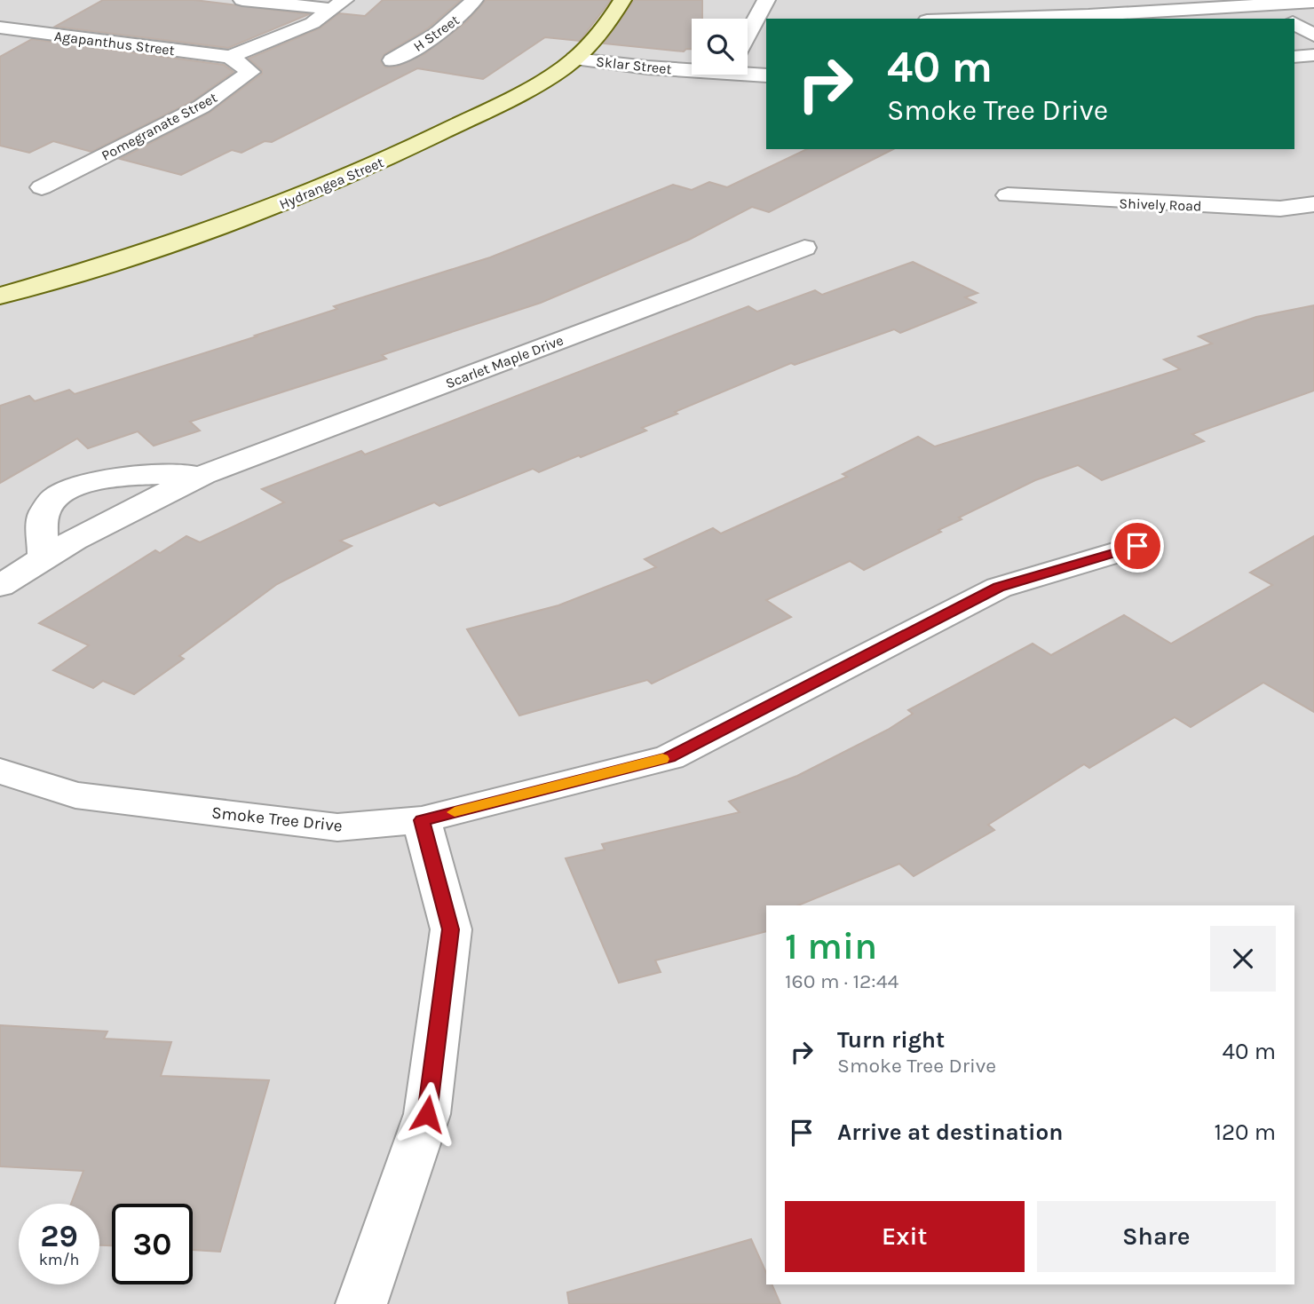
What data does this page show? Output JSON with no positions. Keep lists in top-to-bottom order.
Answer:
{
  "streets": {
    "street": [
      "H Street",
      "Agapanthus Street",
      "Sklar Street",
      "Pomegranate Street",
      "Hydrangea Street",
      "Shively Road",
      "Scarlet Maple Drive",
      "Smoke Tree Drive"
    ]
  },
  "crossings": [
    ["Agapanthus Street", "Pomegranate Street"],
    ["Sklar Street", "Hydrangea Street"]
  ],
  "page": {
    "turn": ["40 m", "Smoke Tree Drive"],
    "heading": ["1 min", "160 m · 12:44"],
    "list": [
      {
        "name": "Turn right",
        "note": "Smoke Tree Drive",
        "value": "40 m"
      },
      {
        "name": "Arrive at destination",
        "value": "120 m"
      }
    ],
    "buttons": ["Exit", "Share"],
    "speed": "29 km/h",
    "limit": "30"
  }
}
